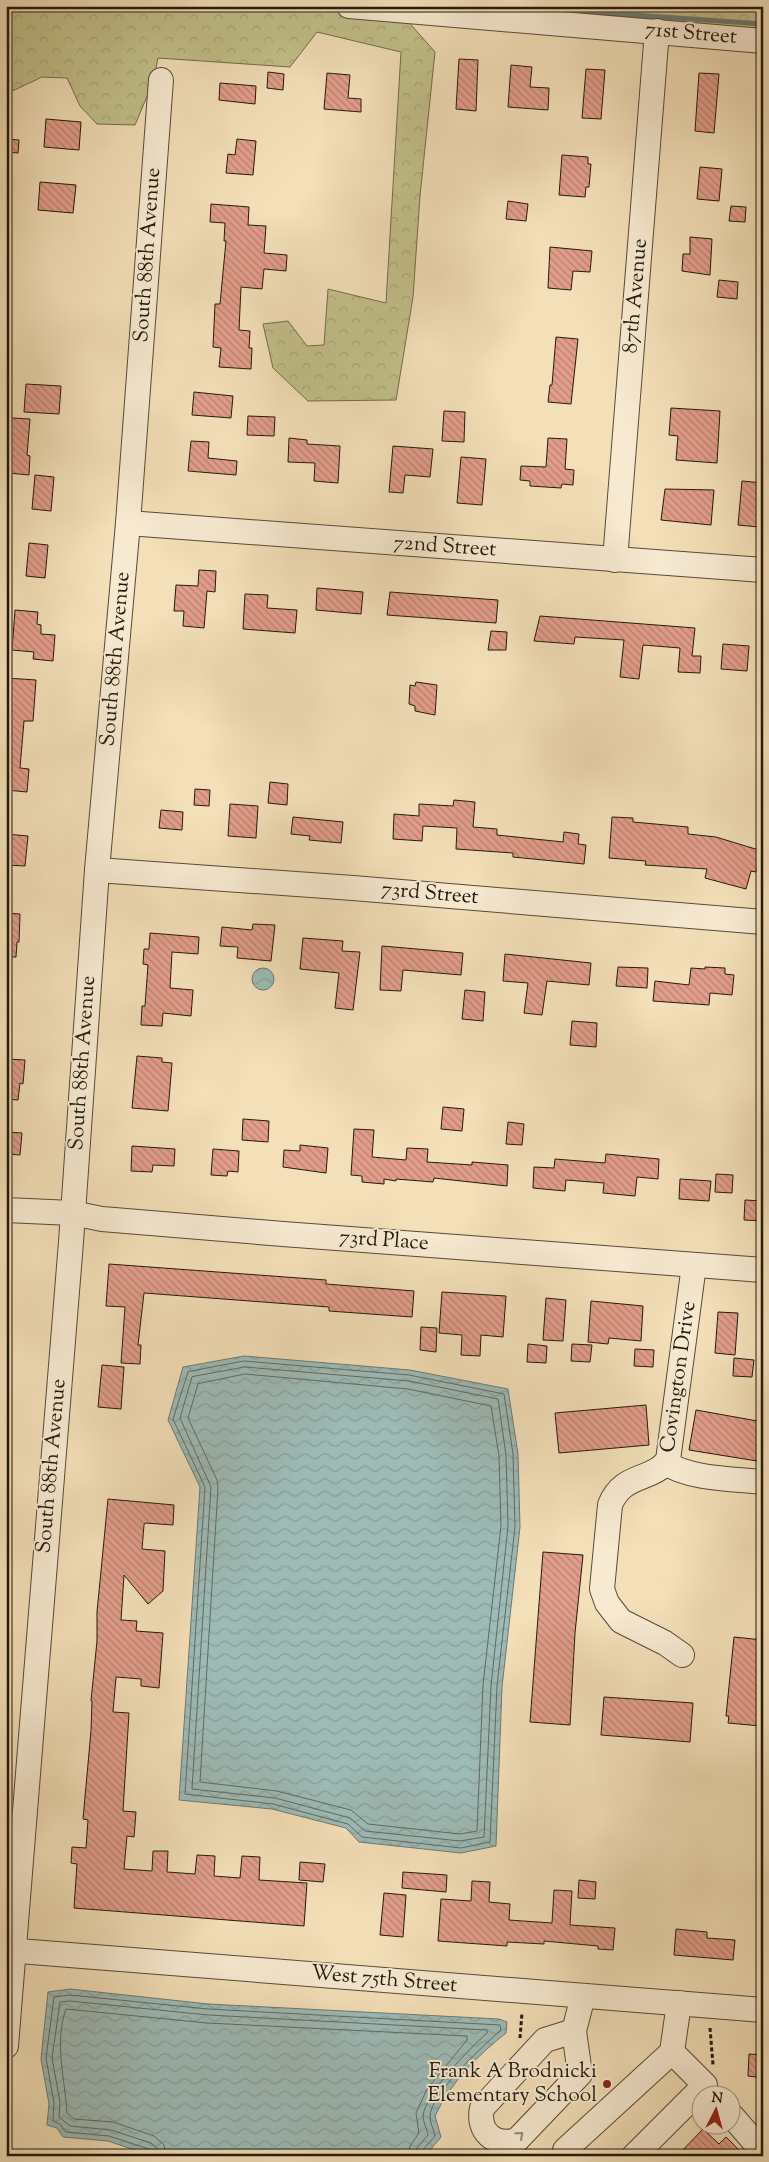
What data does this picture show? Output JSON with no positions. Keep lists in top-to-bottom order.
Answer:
{
  "streets": {
    "street": [
      "71st Street",
      "South 88th Avenue",
      "87th Avenue",
      "72nd Street",
      "73rd Street",
      "73rd Place",
      "Covington Drive",
      "West 75th Street"
    ]
  },
  "crossings": [
    ["71st Street", "87th Avenue"],
    ["South 88th Avenue", "72nd Street"],
    ["South 88th Avenue", "73rd Street"],
    ["South 88th Avenue", "73rd Place"],
    ["South 88th Avenue", "West 75th Street"],
    ["87th Avenue", "72nd Street"],
    ["73rd Place", "Covington Drive"]
  ],
  "places": ["Frank A Brodnicki Elementary School"],
  "north": "top"
}
